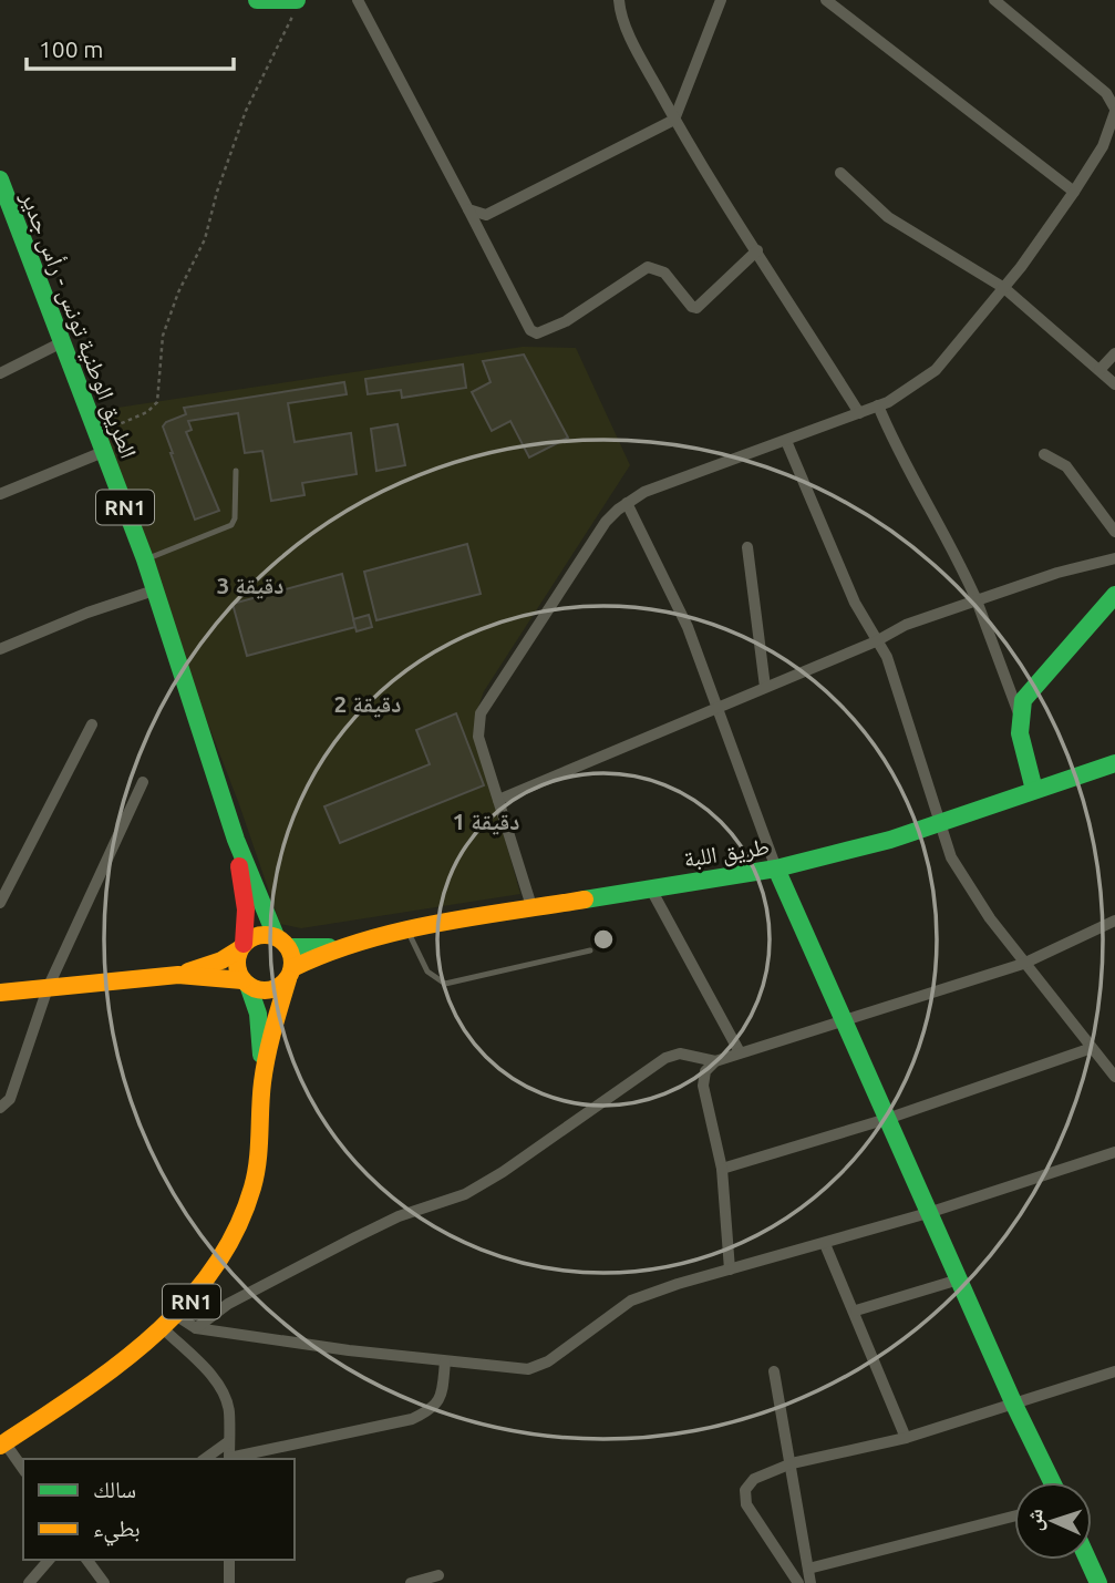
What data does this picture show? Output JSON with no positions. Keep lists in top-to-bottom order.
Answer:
{
  "streets": {
    "main road": ["الطريق الوطنية تونس - رأس جدير", "RN1", "طريق اللبة"]
  },
  "crossings": [
    ["الطريق الوطنية تونس - رأس جدير", "RN1"],
    ["الطريق الوطنية تونس - رأس جدير", "طريق اللبة"],
    ["RN1", "طريق اللبة"]
  ],
  "legend": ["سالك", "بطيء"],
  "scale_bar": "100 m",
  "north": "left",
  "rings": ["3 دقيقة", "2 دقيقة", "1 دقيقة"]
}
